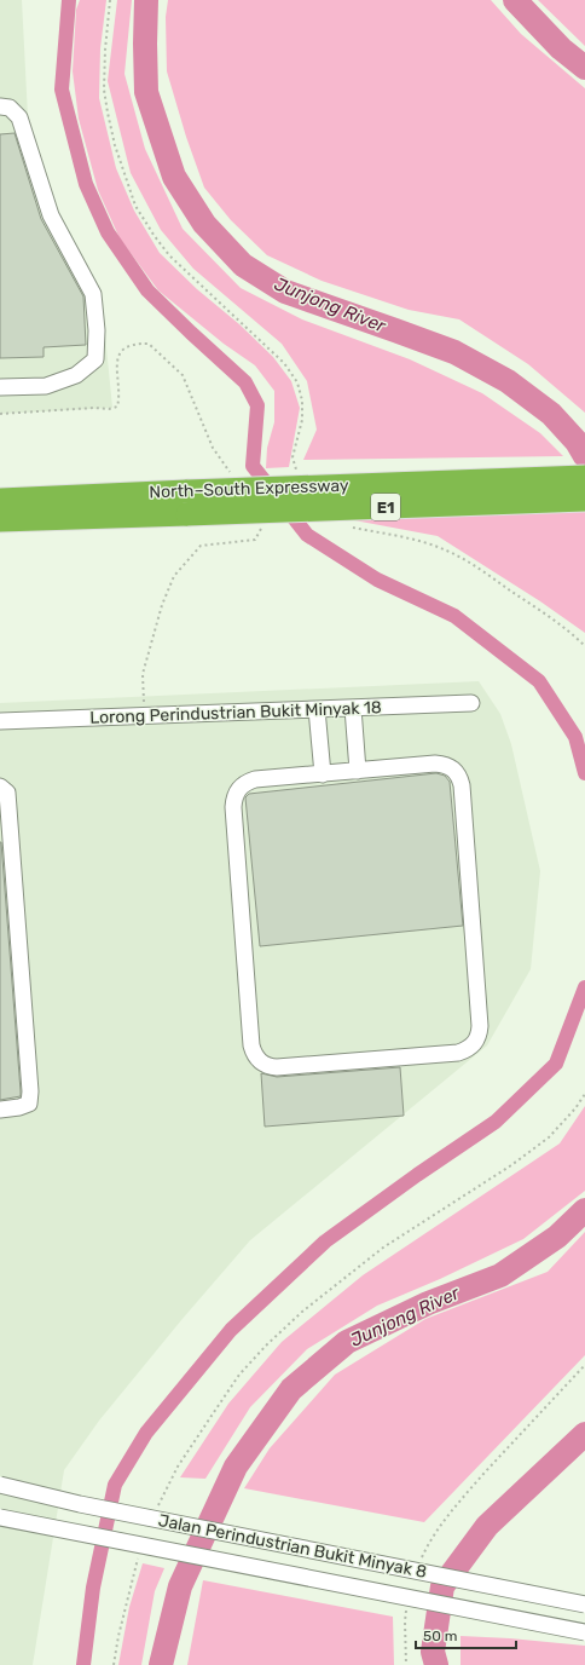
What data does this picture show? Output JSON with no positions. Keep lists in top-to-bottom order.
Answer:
{
  "streets": {
    "highway": ["North–South Expressway", "E1"],
    "street": ["Lorong Perindustrian Bukit Minyak 18", "Jalan Perindustrian Bukit Minyak 8"]
  },
  "water": ["Junjong River"],
  "scale_bar": "50 m"
}
